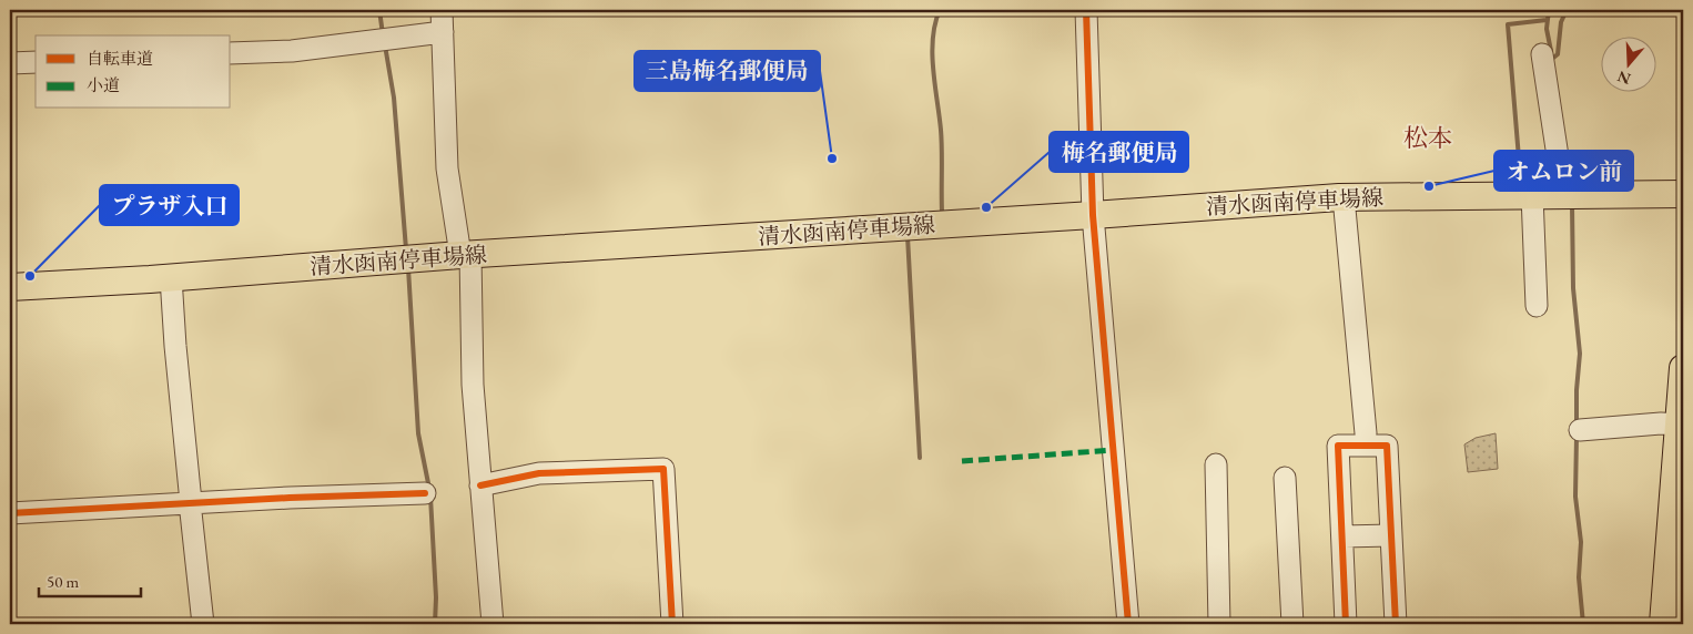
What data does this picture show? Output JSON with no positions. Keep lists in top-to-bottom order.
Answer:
{
  "streets": {
    "main road": ["清水函南停車場線"]
  },
  "districts": ["松本"],
  "places": [
    "三島梅名郵便局",
    "オムロン前",
    "梅名郵便局",
    "プラザ入口"
  ],
  "legend": ["自転車道", "小道"],
  "scale_bar": "50 m",
  "north": "bottom"
}
